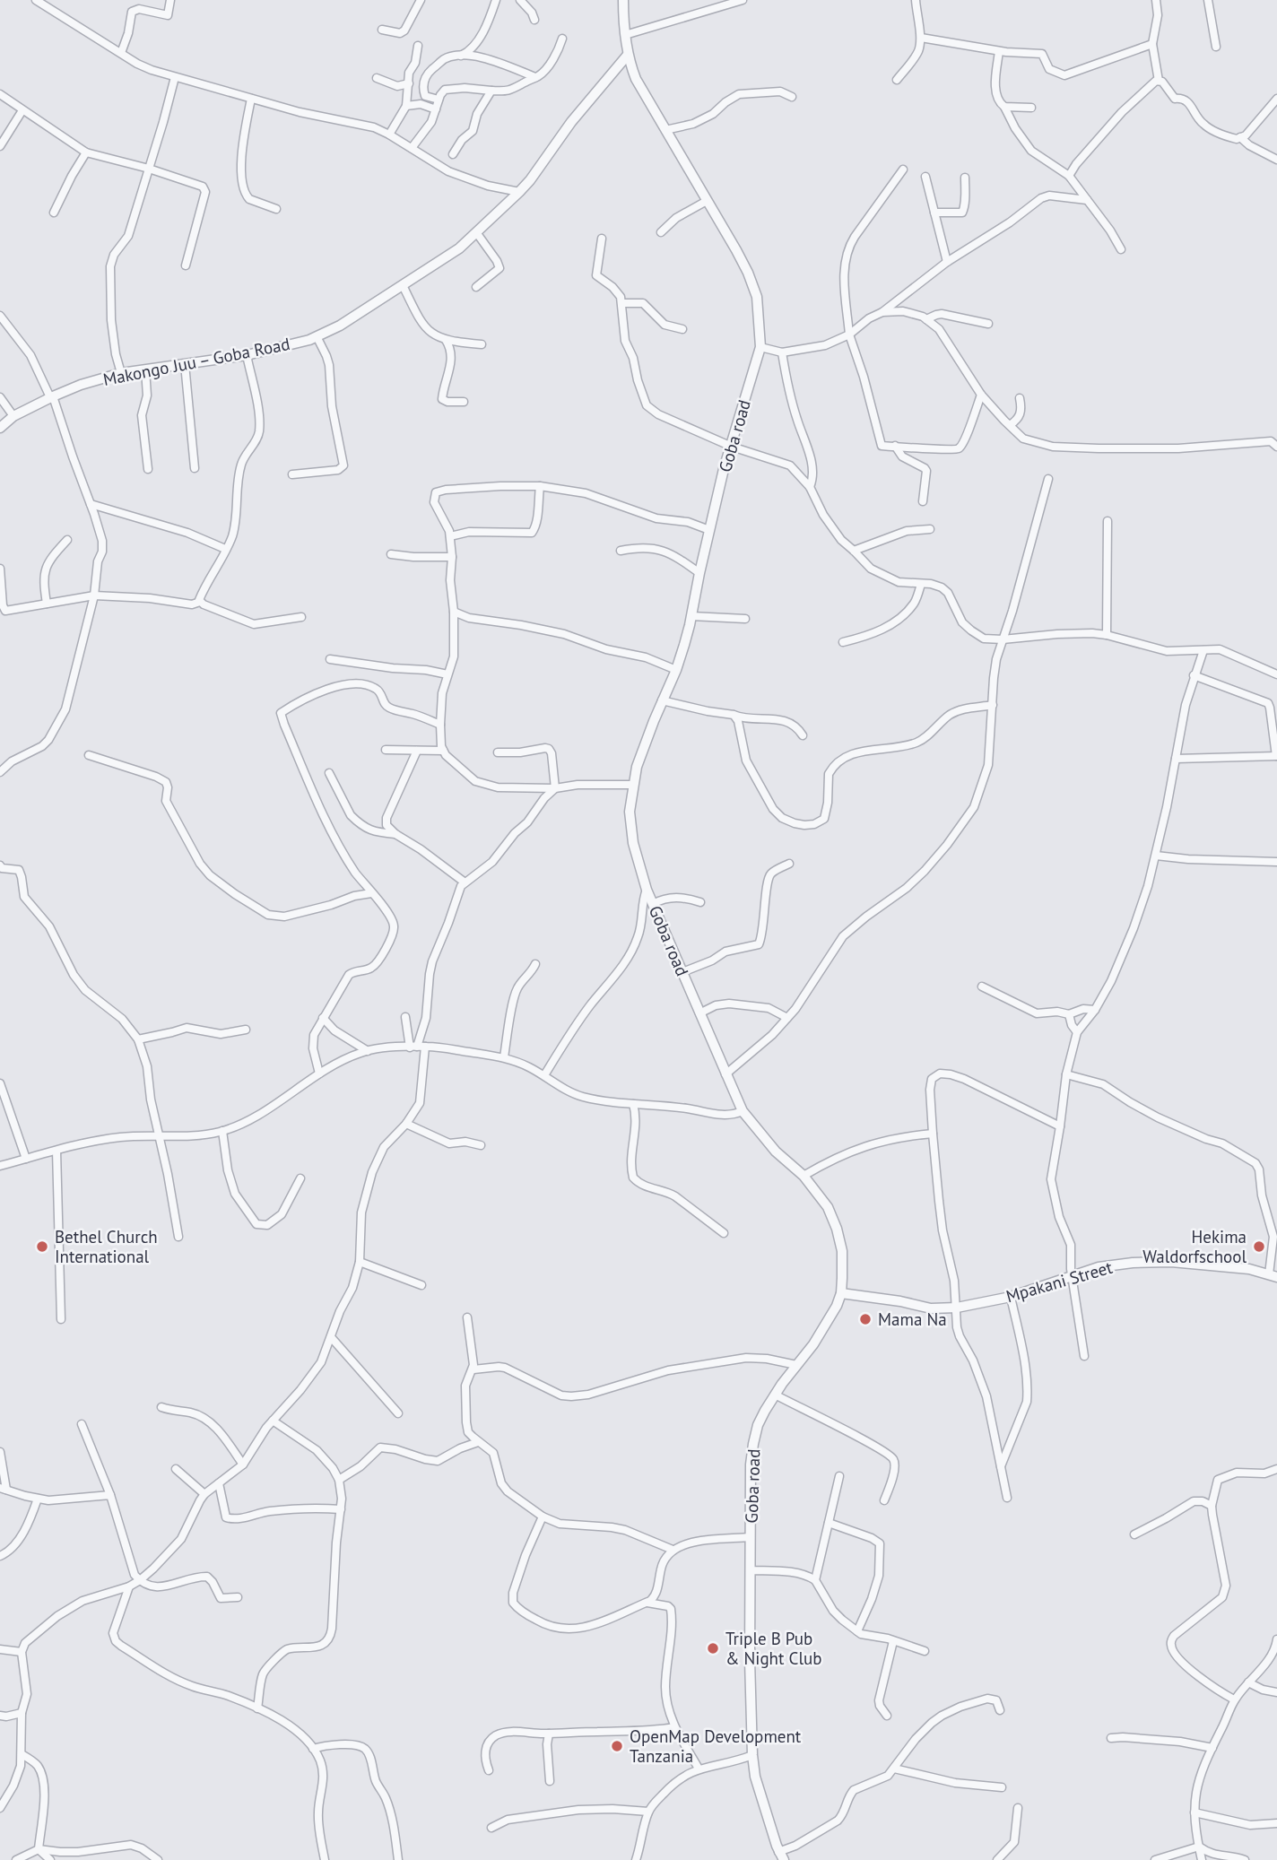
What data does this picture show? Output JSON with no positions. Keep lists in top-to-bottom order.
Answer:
{
  "streets": {
    "street": ["Makongo Juu – Goba Road", "Goba road", "Mpakani Street"]
  },
  "crossings": [
    ["Makongo Juu – Goba Road", "Goba road"],
    ["Goba road", "Mpakani Street"]
  ],
  "places": [
    "Bethel Church International",
    "Hekima Waldorfschool",
    "Mama Na",
    "Triple B Pub & Night Club",
    "OpenMap Development Tanzania"
  ]
}
